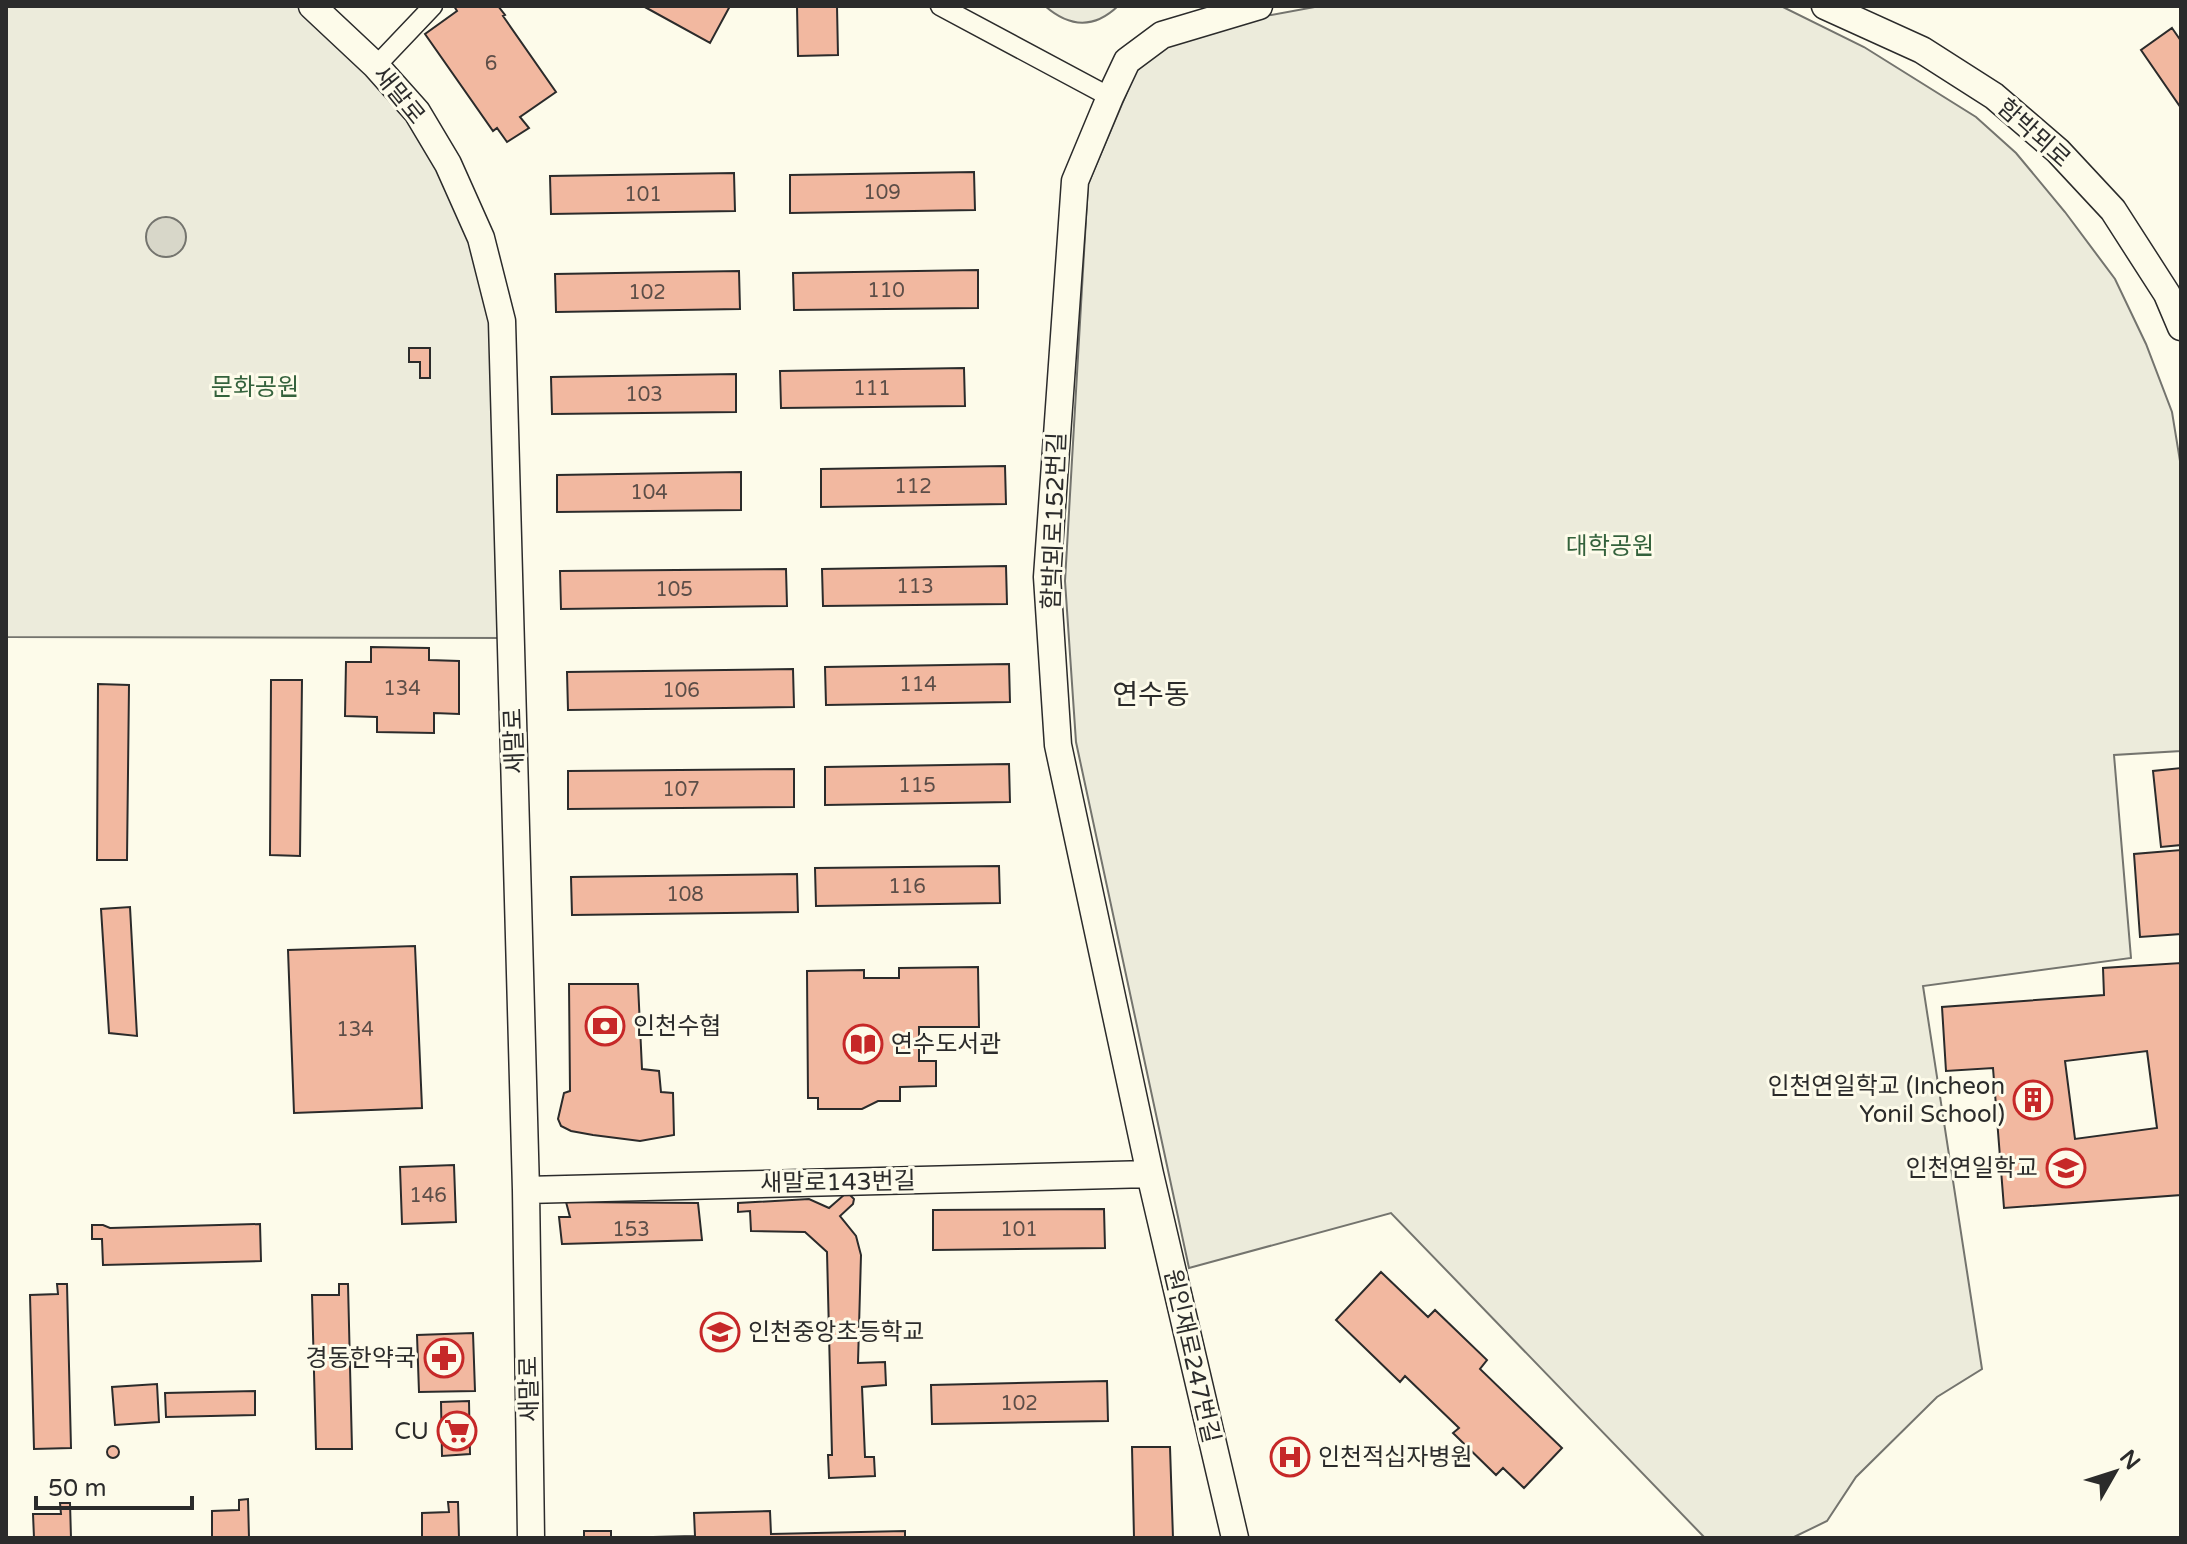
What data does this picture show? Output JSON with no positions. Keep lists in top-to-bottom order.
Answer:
{
  "streets": {
    "street": [
      "새말로",
      "함박뫼로",
      "함박뫼로152번길",
      "새말로143번길",
      "원인재로247번길"
    ]
  },
  "crossings": [
    ["새말로", "새말로143번길"],
    ["함박뫼로152번길", "새말로143번길"],
    ["함박뫼로152번길", "원인재로247번길"],
    ["새말로143번길", "원인재로247번길"]
  ],
  "districts": ["연수동"],
  "parks": ["문화공원", "대학공원"],
  "places": {
    "bank": ["인천수협"],
    "library": ["연수도서관"],
    "building": ["인천연일학교 (Incheon Yonil School)"],
    "school or university": ["인천연일학교", "인천중앙초등학교"],
    "pharmacy": ["경동한약국"],
    "supermarket": ["CU"],
    "hospital": ["인천적십자병원"]
  },
  "house_numbers": [
    "6",
    "109",
    "101",
    "110",
    "102",
    "111",
    "103",
    "112",
    "104",
    "113",
    "105",
    "114",
    "134",
    "106",
    "115",
    "107",
    "116",
    "108",
    "134",
    "146",
    "153",
    "101",
    "102"
  ],
  "scale_bar": "50 m",
  "north": "top right"
}
